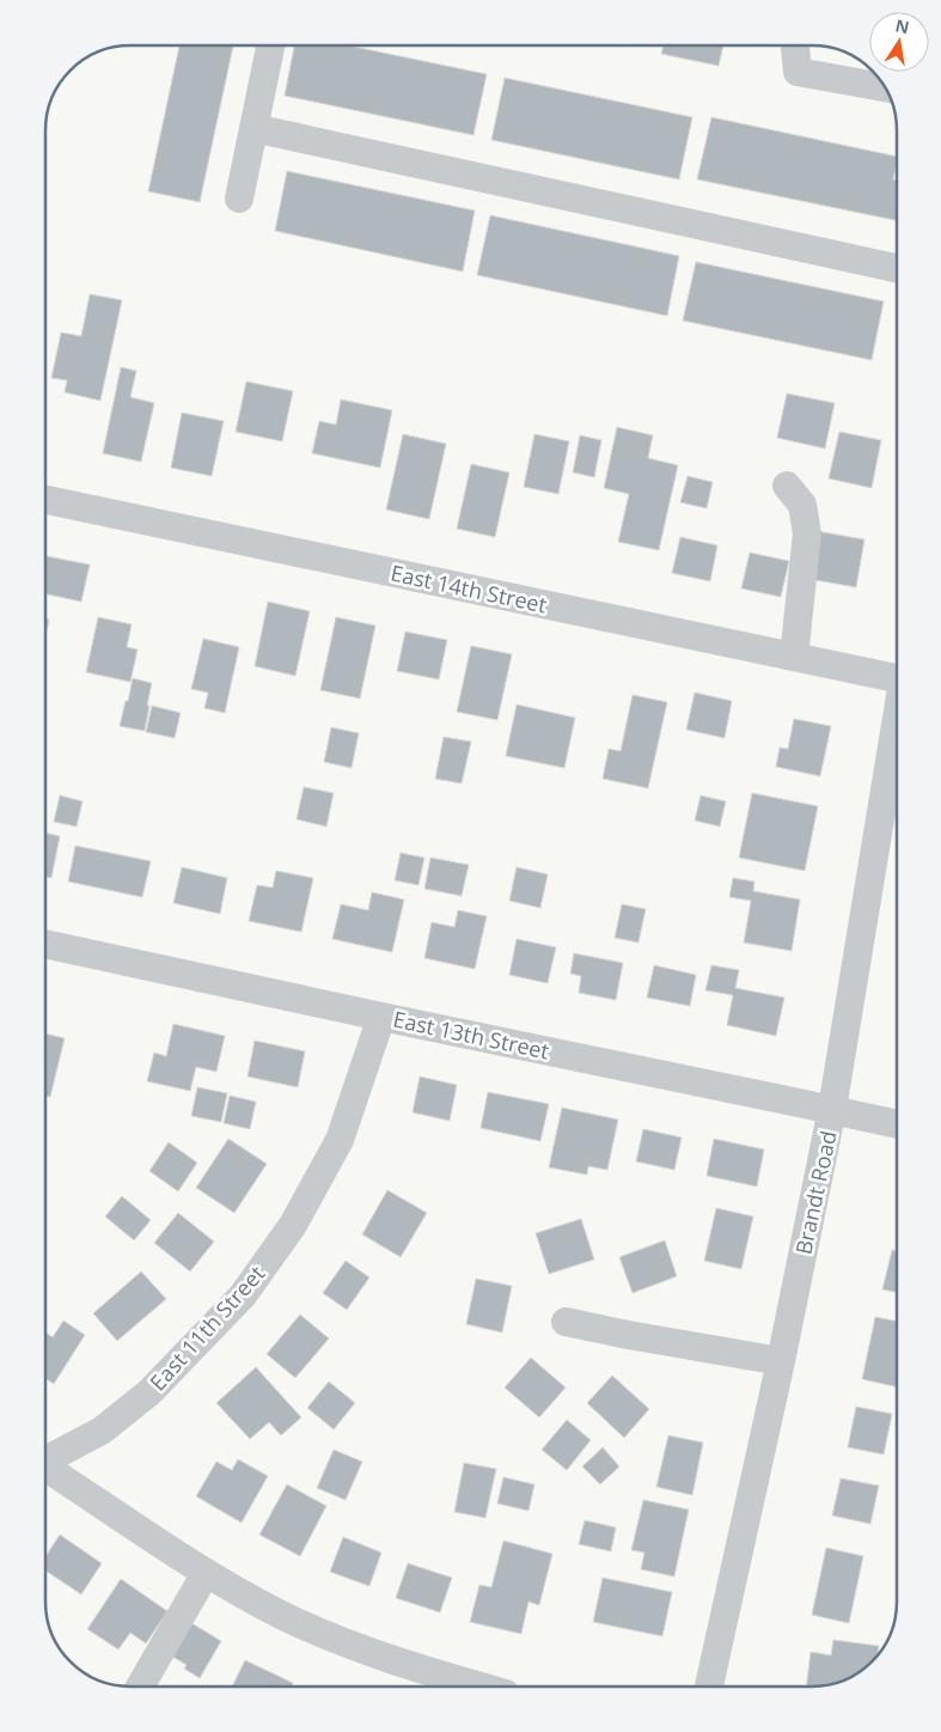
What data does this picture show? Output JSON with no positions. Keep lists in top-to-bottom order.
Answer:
{
  "streets": {
    "street": [
      "East 14th Street",
      "East 13th Street",
      "Brandt Road",
      "East 11th Street"
    ]
  },
  "crossings": [
    ["East 13th Street", "Brandt Road"],
    ["East 13th Street", "East 11th Street"]
  ],
  "north": "top"
}
